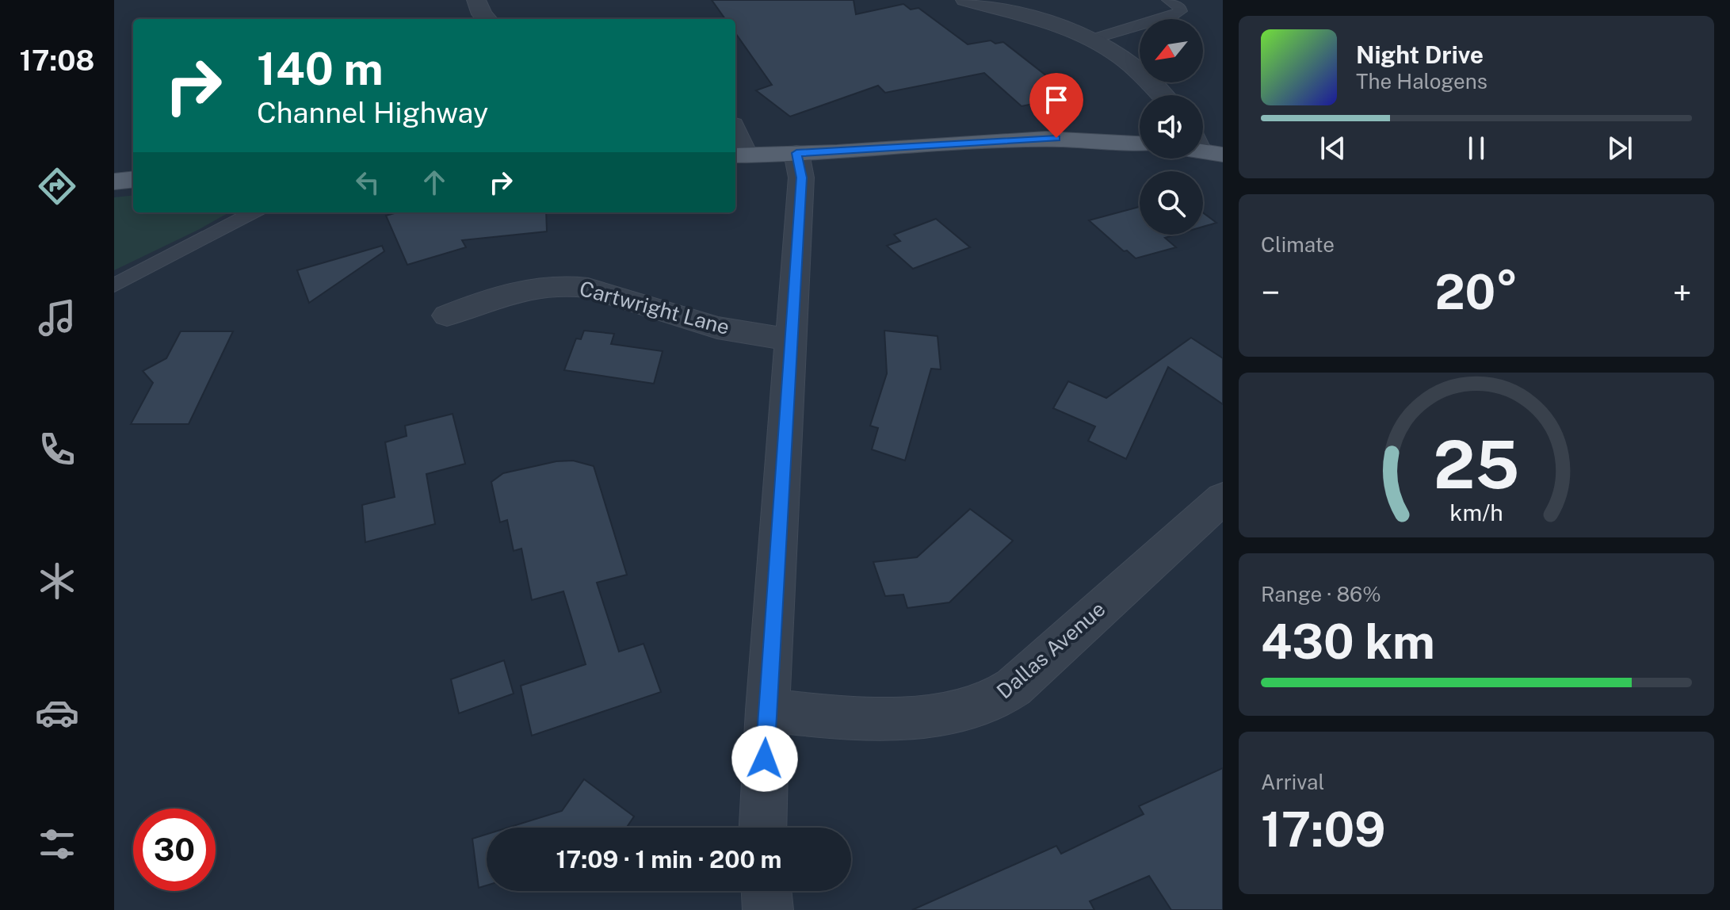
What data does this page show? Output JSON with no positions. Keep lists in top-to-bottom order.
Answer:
{
  "streets": {
    "street": ["Cartwright Lane", "Dallas Avenue"]
  },
  "north": "bottom left",
  "page": {
    "tabs": "17:08",
    "turn": ["140 m", "Channel Highway"],
    "song": ["Night Drive", "The Halogens"],
    "tile": [
      "Climate",
      ["Range · 86%", "430 km"],
      ["Arrival", "17:09"]
    ],
    "heat": ["−", "20°", "+"],
    "limit": "30",
    "trip": "17:09 · 1 min · 200 m",
    "gauge": ["25", "km/h"]
  }
}
